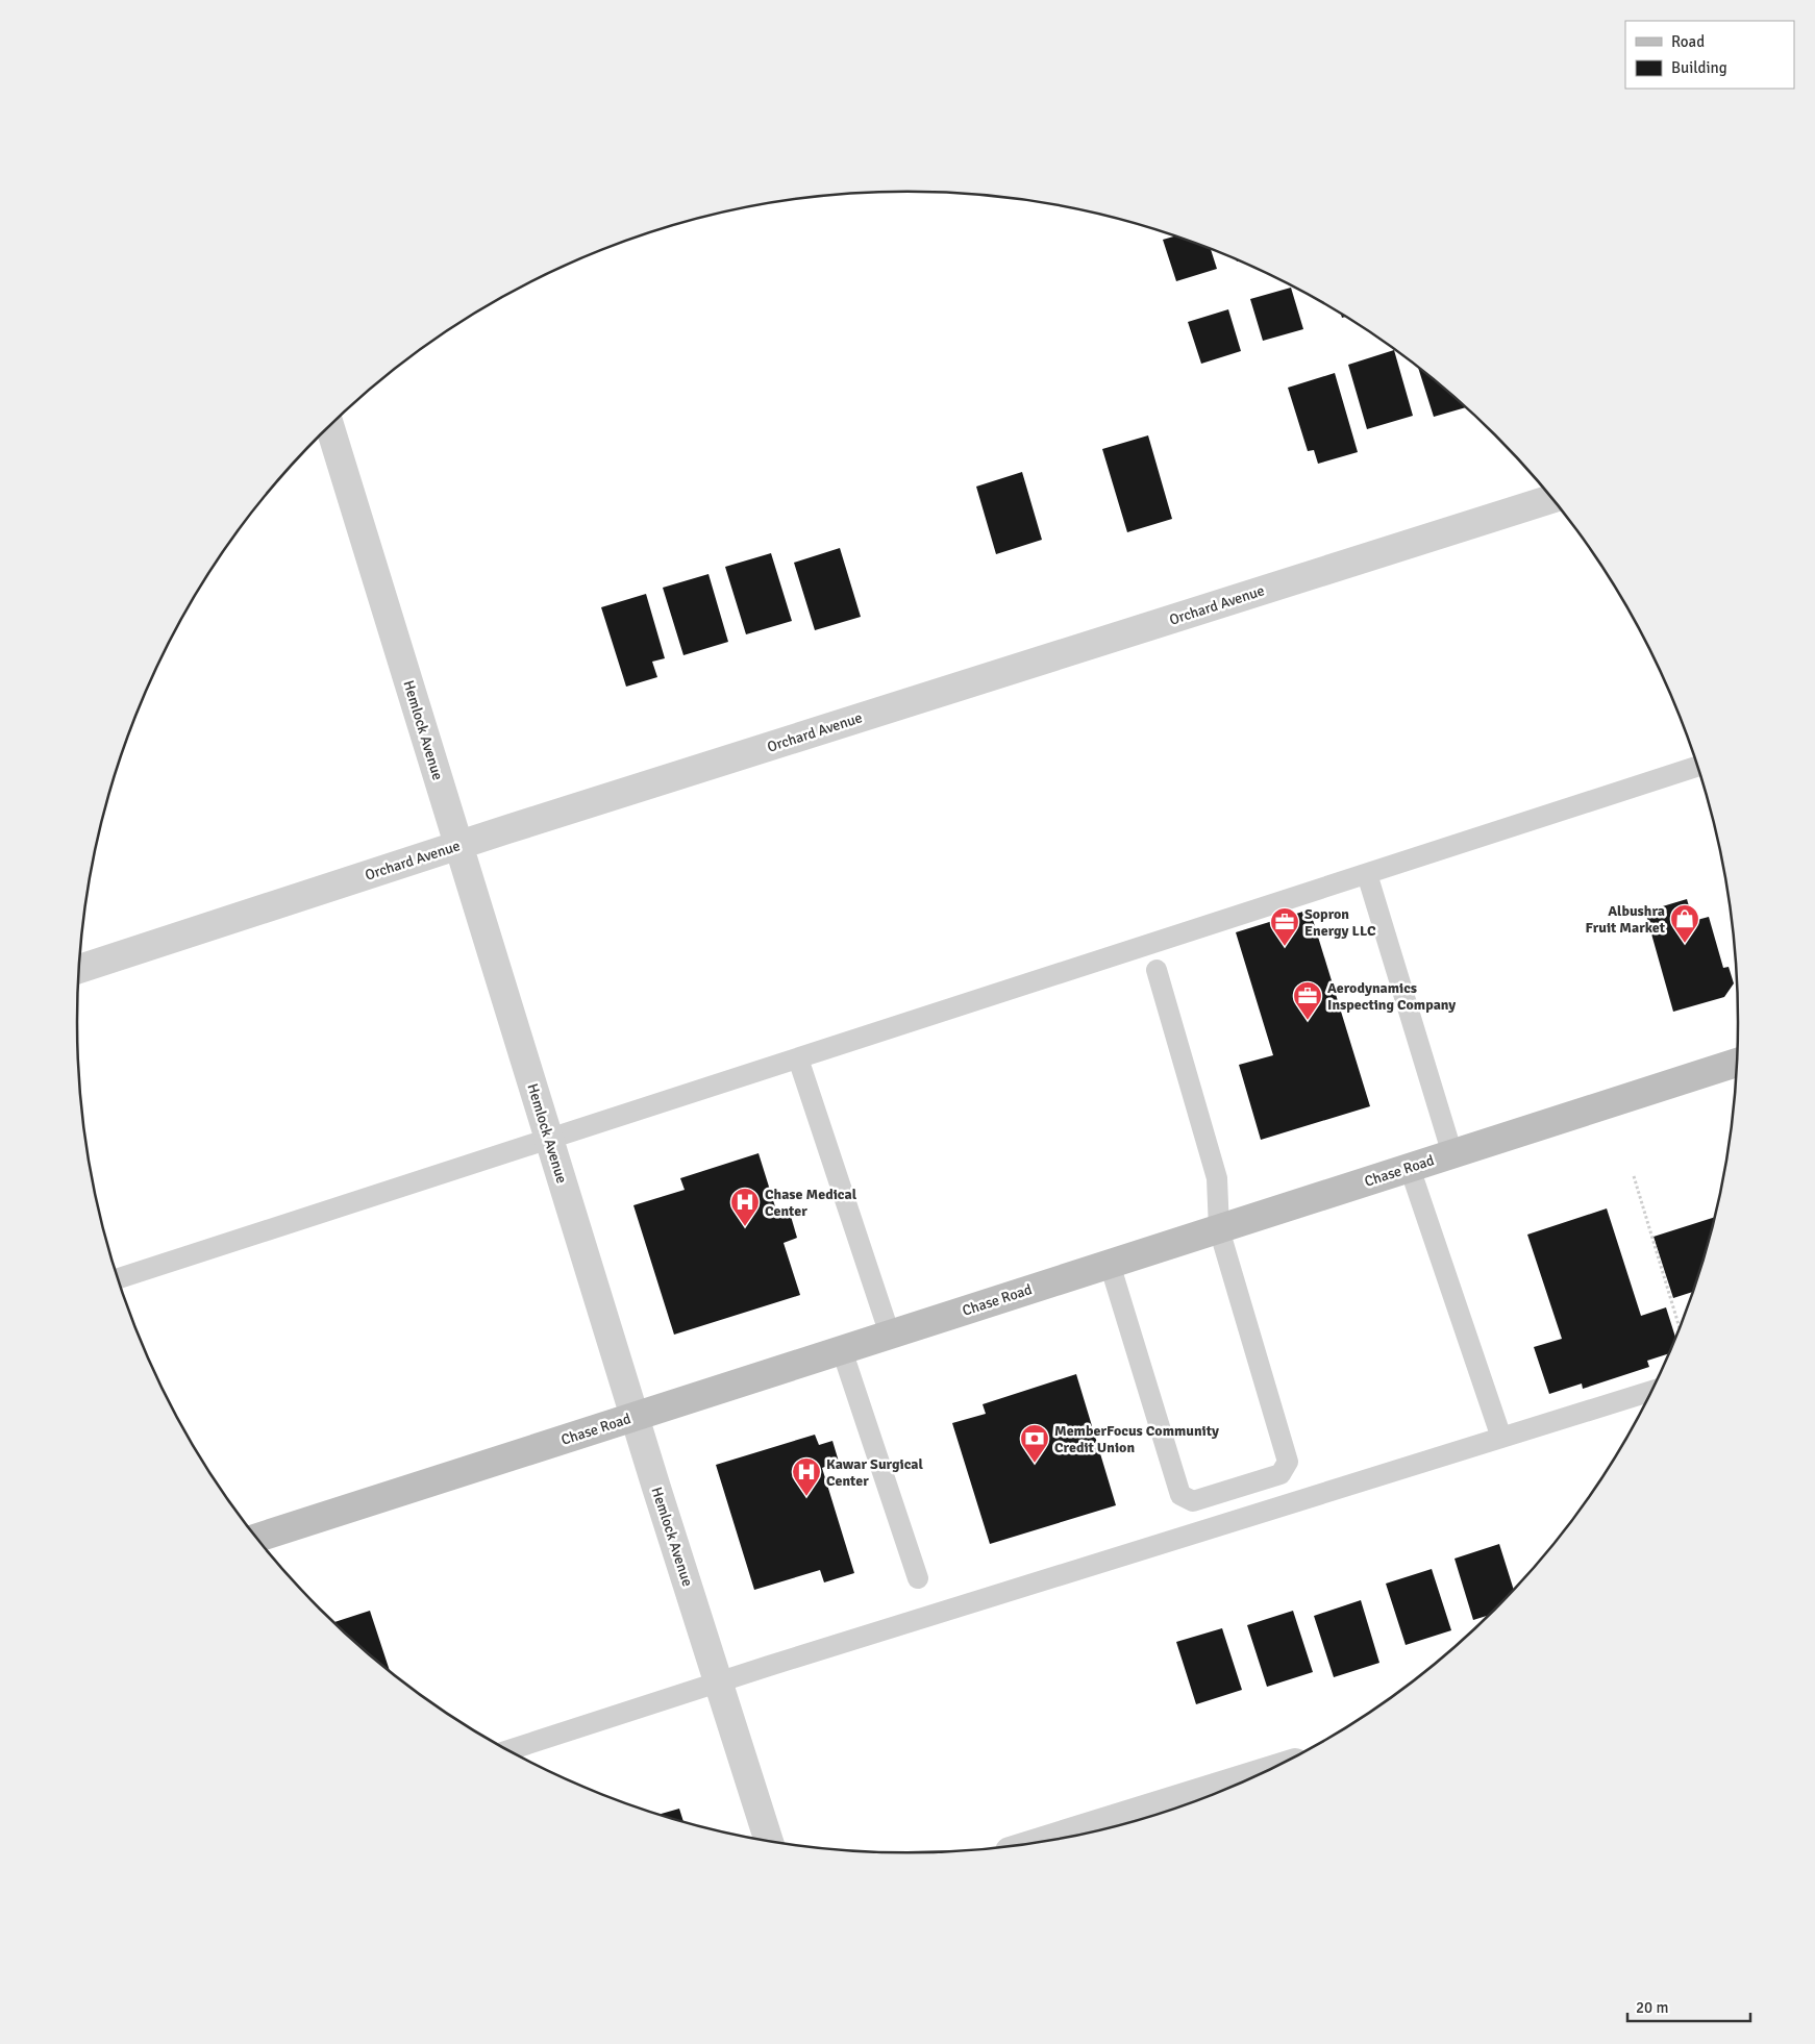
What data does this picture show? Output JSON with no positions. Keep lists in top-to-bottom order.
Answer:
{
  "streets": {
    "street": ["Orchard Avenue", "Hemlock Avenue", "Chase Road"]
  },
  "crossings": [
    ["Orchard Avenue", "Hemlock Avenue"],
    ["Hemlock Avenue", "Chase Road"]
  ],
  "places": {
    "shop": ["Albushra Fruit Market"],
    "office": ["Sopron Energy LLC", "Aerodynamics Inspecting Company"],
    "hospital": ["Chase Medical Center", "Kawar Surgical Center"],
    "bank": ["MemberFocus Community Credit Union"]
  },
  "legend": ["Road", "Building"],
  "scale_bar": "20 m"
}
